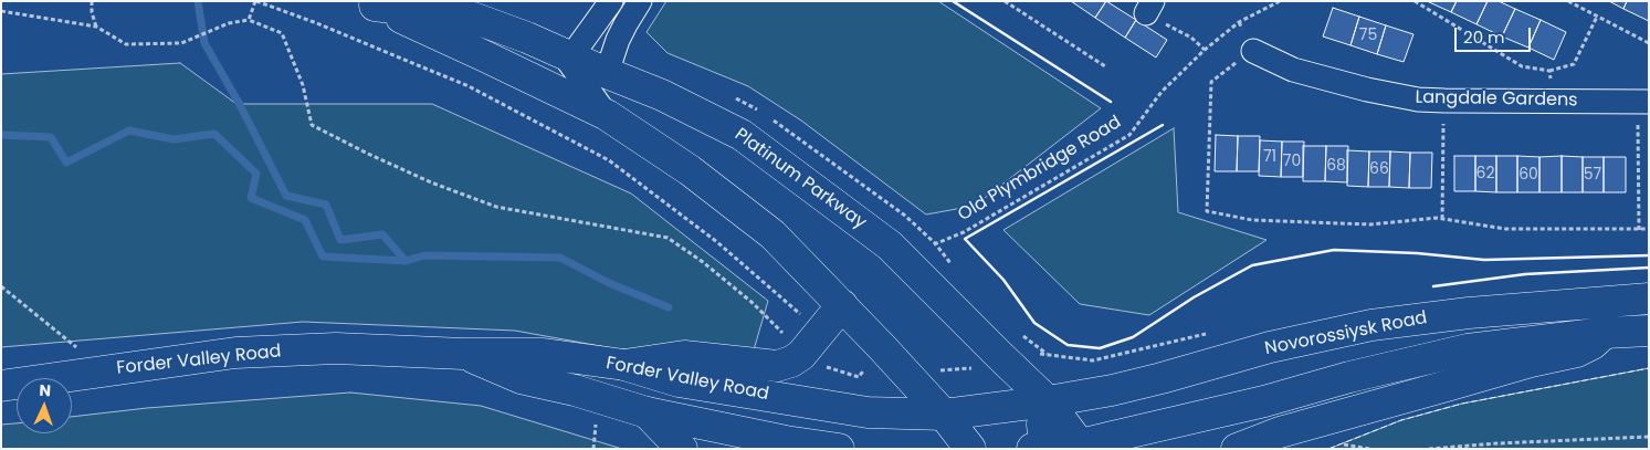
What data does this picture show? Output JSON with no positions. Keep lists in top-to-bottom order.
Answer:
{
  "streets": {
    "main road": ["Platinum Parkway", "Novorossiysk Road", "Forder Valley Road"],
    "street": ["Langdale Gardens"],
    "path": ["Old Plymbridge Road"]
  },
  "crossings": [
    ["Old Plymbridge Road", "Platinum Parkway"],
    ["Platinum Parkway", "Novorossiysk Road"],
    ["Novorossiysk Road", "Forder Valley Road"]
  ],
  "house_numbers": [
    "75",
    "71",
    "70",
    "68",
    "66",
    "62",
    "60",
    "57"
  ],
  "scale_bar": "20 m",
  "north": "top"
}
